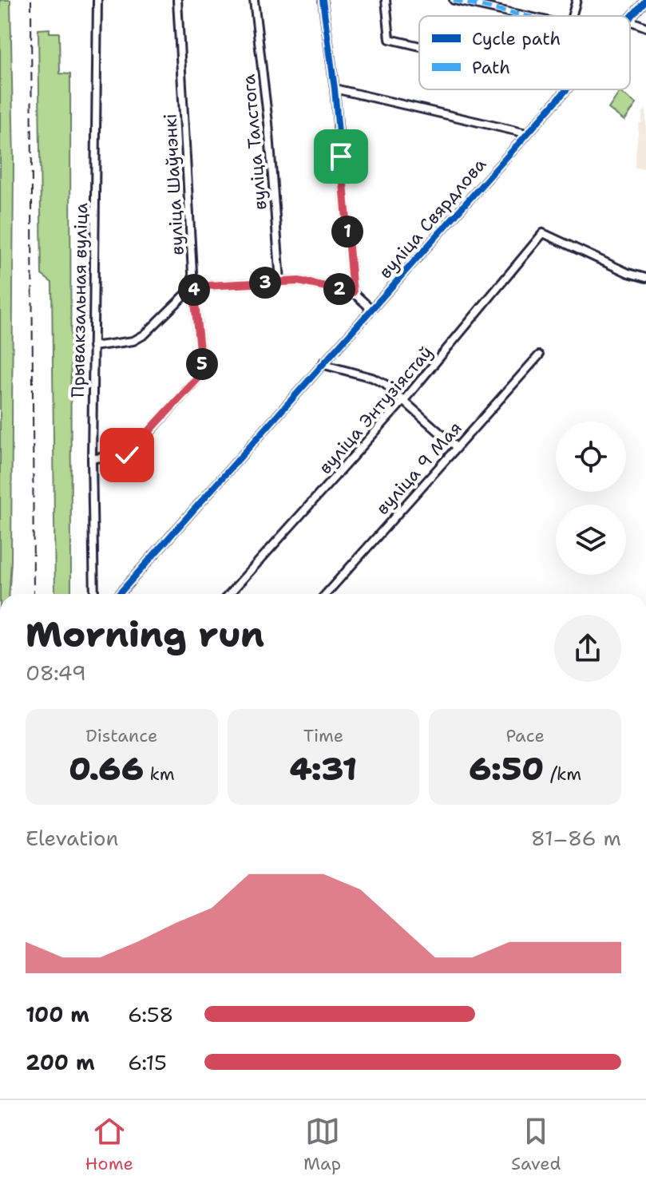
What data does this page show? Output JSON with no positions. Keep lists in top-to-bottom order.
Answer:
{
  "streets": {
    "street": [
      "вуліца Талстога",
      "вуліца Шаўчэнкі",
      "вуліца Свярдлова",
      "Прывакзальная вуліца",
      "вуліца Энтузіястаў",
      "вуліца 9 Мая"
    ]
  },
  "crossings": [
    ["вуліца Шаўчэнкі", "Прывакзальная вуліца"]
  ],
  "legend": ["Cycle path", "Path"],
  "page": {
    "pins": [
      "1",
      "3",
      "2",
      "4",
      "5"
    ],
    "heading": ["Morning run", "08:49"],
    "stats": [
      ["Distance", "0.66 km"],
      ["Time", "4:31"],
      ["Pace", "6:50 /km"]
    ],
    "chart": ["Elevation", "81–86 m"],
    "list": [
      {
        "name": "100 m",
        "note": "6:58"
      },
      {
        "name": "200 m",
        "note": "6:15"
      }
    ],
    "tabs": ["Home", "Map", "Saved"]
  }
}
